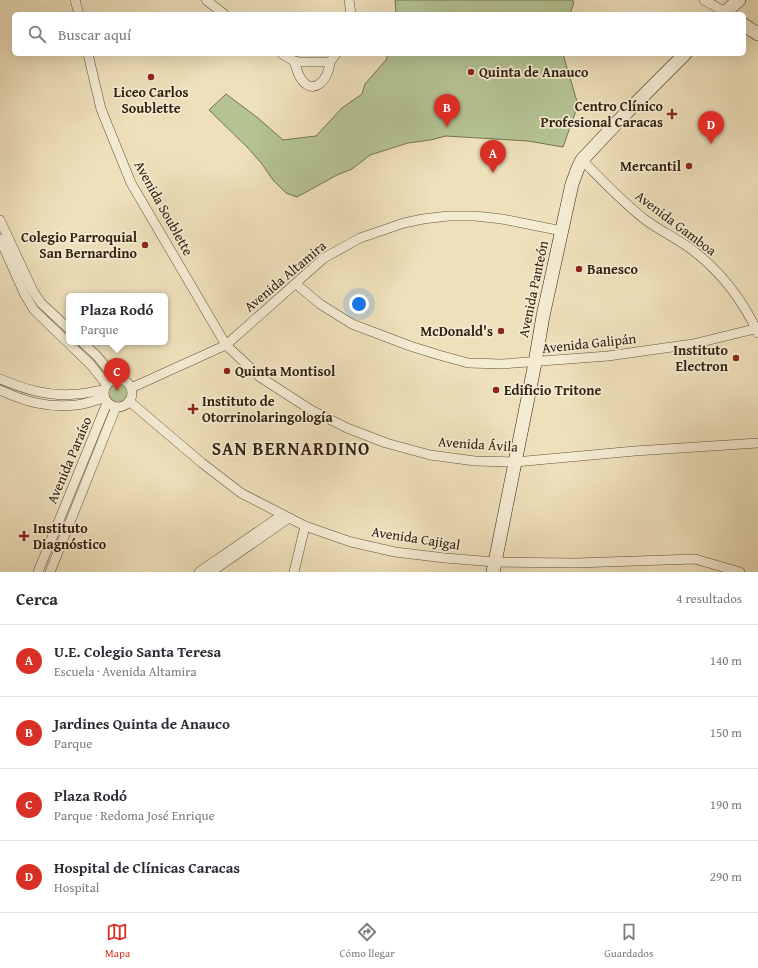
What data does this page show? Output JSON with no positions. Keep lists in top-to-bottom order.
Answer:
{
  "streets": {
    "main road": ["Avenida Panteón"],
    "street": [
      "Avenida Soublette",
      "Avenida Gamboa",
      "Avenida Altamira",
      "Avenida Galipán",
      "Avenida Ávila",
      "Avenida Paraíso",
      "Avenida Cajigal"
    ]
  },
  "crossings": [
    ["Avenida Soublette", "Avenida Altamira"],
    ["Avenida Soublette", "Avenida Ávila"],
    ["Avenida Gamboa", "Avenida Panteón"],
    ["Avenida Gamboa", "Avenida Galipán"],
    ["Avenida Altamira", "Avenida Panteón"],
    ["Avenida Altamira", "Avenida Galipán"],
    ["Avenida Altamira", "Avenida Ávila"],
    ["Avenida Altamira", "Avenida Paraíso"],
    ["Avenida Altamira", "Avenida Cajigal"],
    ["Avenida Panteón", "Avenida Galipán"],
    ["Avenida Panteón", "Avenida Ávila"],
    ["Avenida Panteón", "Avenida Cajigal"],
    ["Avenida Paraíso", "Avenida Cajigal"]
  ],
  "districts": ["SAN BERNARDINO"],
  "places": {
    "other": [
      "Quinta de Anauco",
      "Liceo Carlos Soublette",
      "Mercantil",
      "Colegio Parroquial San Bernardino",
      "Banesco",
      "McDonald's",
      "Instituto Electron",
      "Quinta Montisol",
      "Edificio Tritone"
    ],
    "health": ["Centro Clínico Profesional Caracas", "Instituto de Otorrinolaringología", "Instituto Diagnóstico"]
  },
  "page": {
    "search": "Buscar aquí",
    "pins": [
      "B",
      "D",
      "A",
      "C"
    ],
    "popup": ["Plaza Rodó", "Parque"],
    "heading": ["Cerca", "4 resultados"],
    "list": [
      {
        "mark": "A",
        "name": "U.E. Colegio Santa Teresa",
        "note": "Escuela · Avenida Altamira",
        "value": "140 m"
      },
      {
        "mark": "B",
        "name": "Jardines Quinta de Anauco",
        "note": "Parque",
        "value": "150 m"
      },
      {
        "mark": "C",
        "name": "Plaza Rodó",
        "note": "Parque · Redoma José Enrique",
        "value": "190 m"
      },
      {
        "mark": "D",
        "name": "Hospital de Clínicas Caracas",
        "note": "Hospital",
        "value": "290 m"
      }
    ],
    "nav": ["Mapa", "Cómo llegar", "Guardados"]
  }
}
